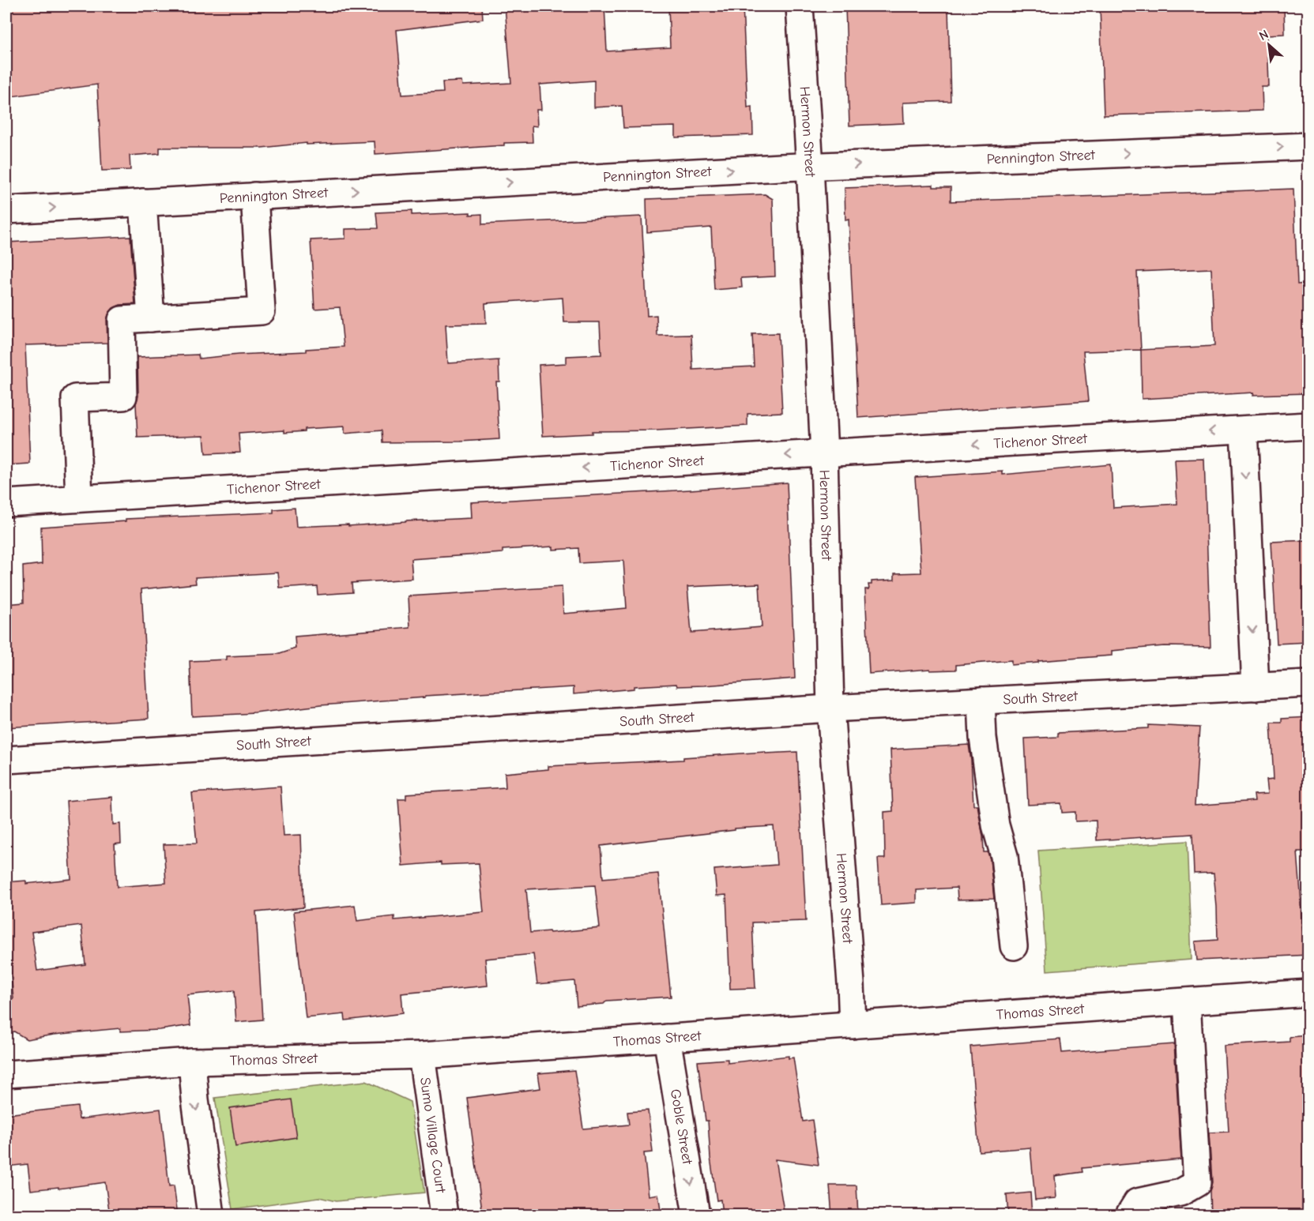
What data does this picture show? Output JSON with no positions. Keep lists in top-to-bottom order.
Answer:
{
  "streets": {
    "street": [
      "Hermon Street",
      "Pennington Street",
      "Tichenor Street",
      "South Street",
      "Thomas Street",
      "Goble Street",
      "Sumo Village Court"
    ]
  },
  "crossings": [
    ["Hermon Street", "Pennington Street"],
    ["Hermon Street", "Tichenor Street"],
    ["Hermon Street", "South Street"],
    ["Hermon Street", "Thomas Street"],
    ["Thomas Street", "Goble Street"],
    ["Thomas Street", "Sumo Village Court"]
  ],
  "one_way": ["Pennington Street", "Tichenor Street", "Goble Street"],
  "north": "top left"
}
